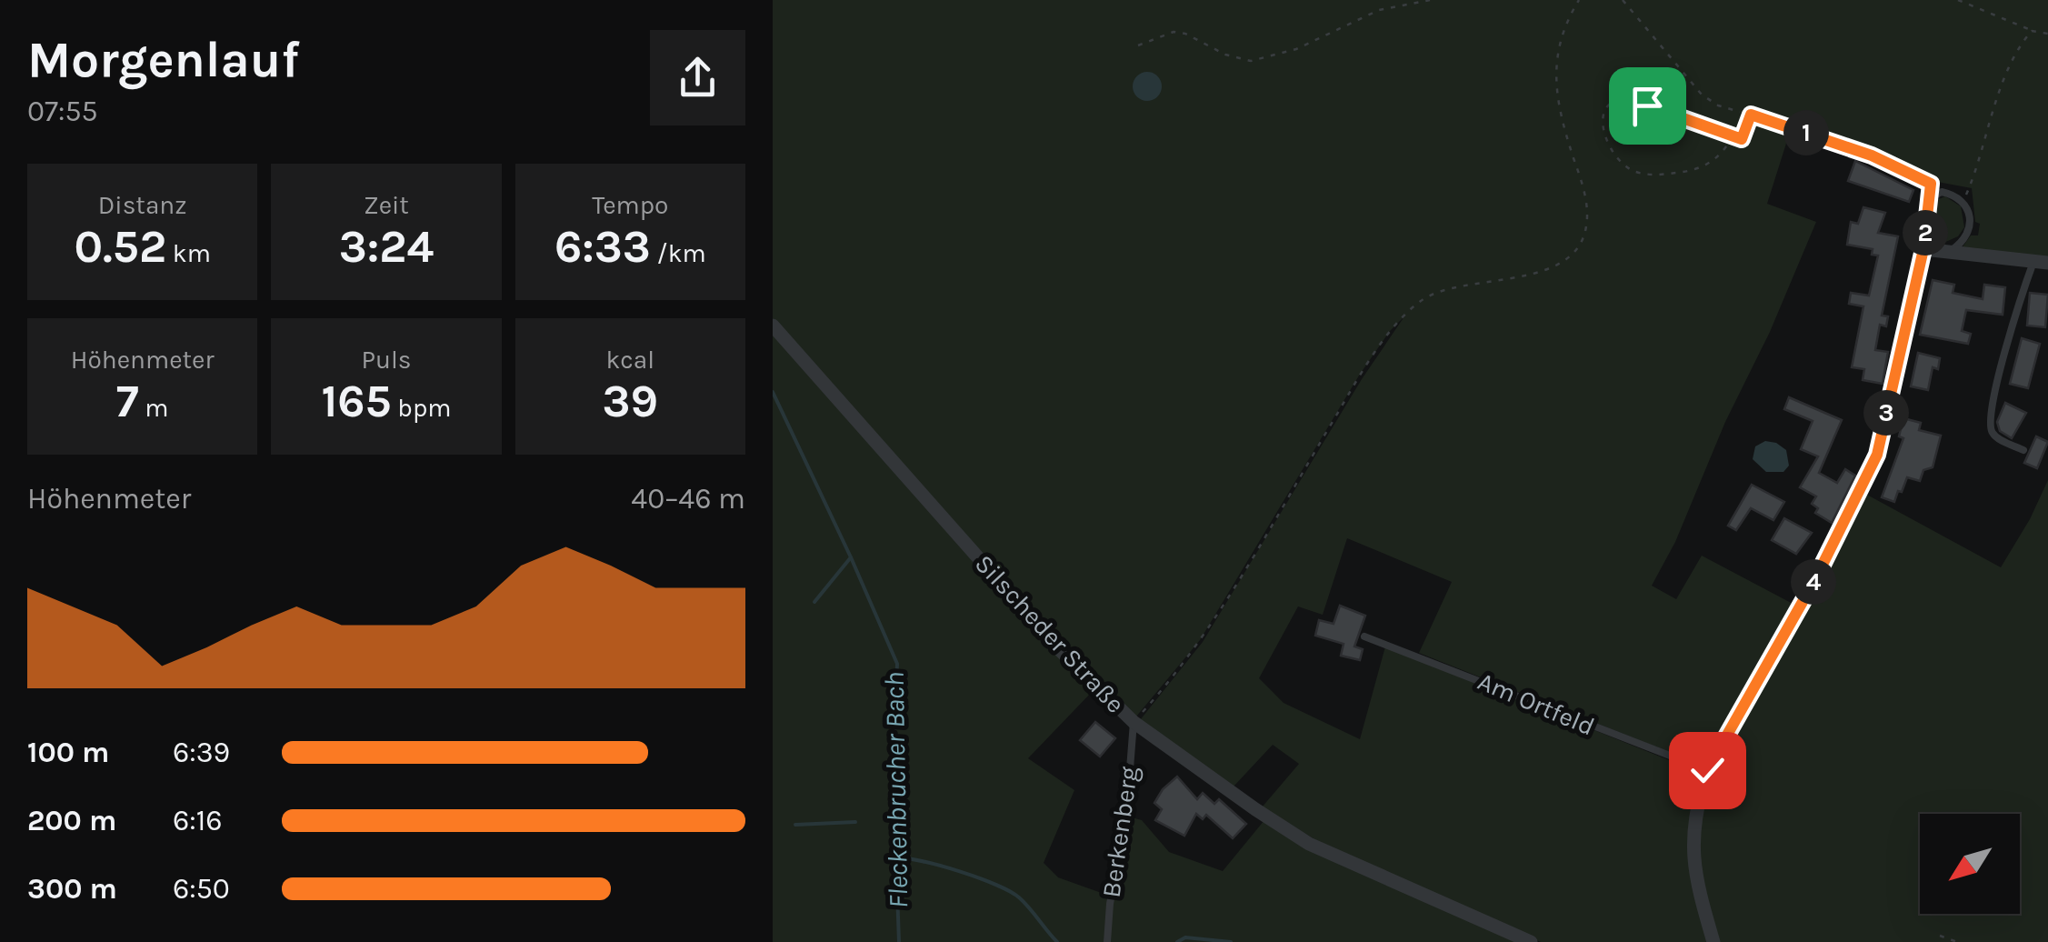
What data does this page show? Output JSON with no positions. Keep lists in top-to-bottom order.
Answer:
{
  "streets": {
    "street": ["Silscheder Straße"],
    "lane": ["Am Ortfeld", "Berkenberg"]
  },
  "crossings": [
    ["Silscheder Straße", "Berkenberg"]
  ],
  "water": ["Fleckenbrucher Bach"],
  "north": "bottom left",
  "page": {
    "heading": ["Morgenlauf", "07:55"],
    "pins": [
      "1",
      "2",
      "3",
      "4"
    ],
    "stats": [
      ["Distanz", "0.52 km"],
      ["Zeit", "3:24"],
      ["Tempo", "6:33 /km"],
      ["Höhenmeter", "7 m"],
      ["Puls", "165 bpm"],
      ["kcal", "39"]
    ],
    "chart": ["Höhenmeter", "40–46 m"],
    "list": [
      {
        "name": "100 m",
        "note": "6:39"
      },
      {
        "name": "200 m",
        "note": "6:16"
      },
      {
        "name": "300 m",
        "note": "6:50"
      }
    ]
  }
}
